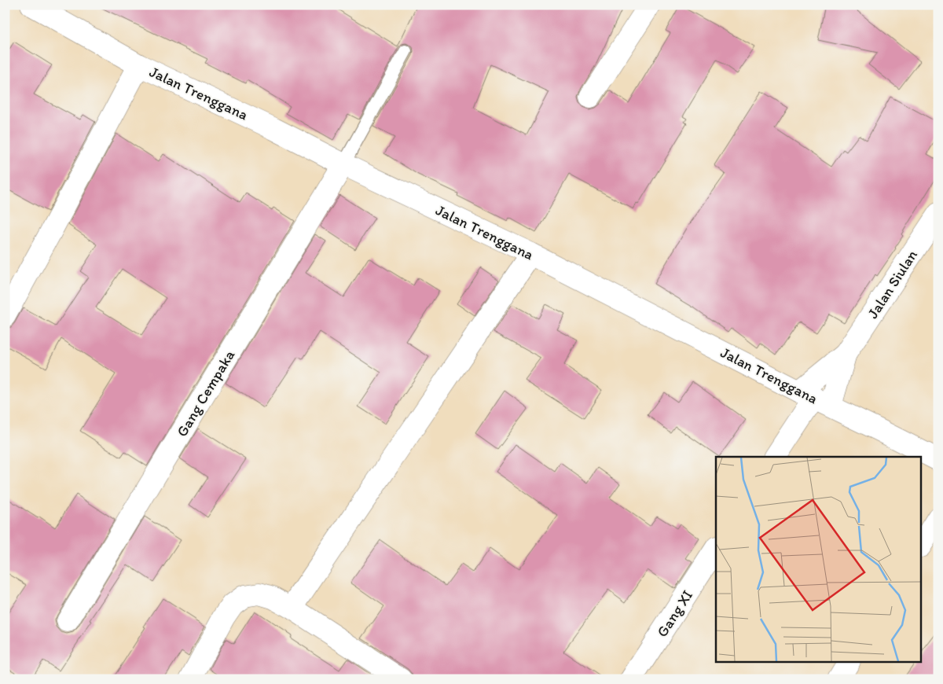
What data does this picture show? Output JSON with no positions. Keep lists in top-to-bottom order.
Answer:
{
  "streets": {
    "street": [
      "Jalan Trenggana",
      "Jalan Siulan",
      "Gang Cempaka",
      "Gang XI"
    ]
  },
  "crossings": [
    ["Jalan Trenggana", "Jalan Siulan"],
    ["Jalan Trenggana", "Gang Cempaka"]
  ]
}
